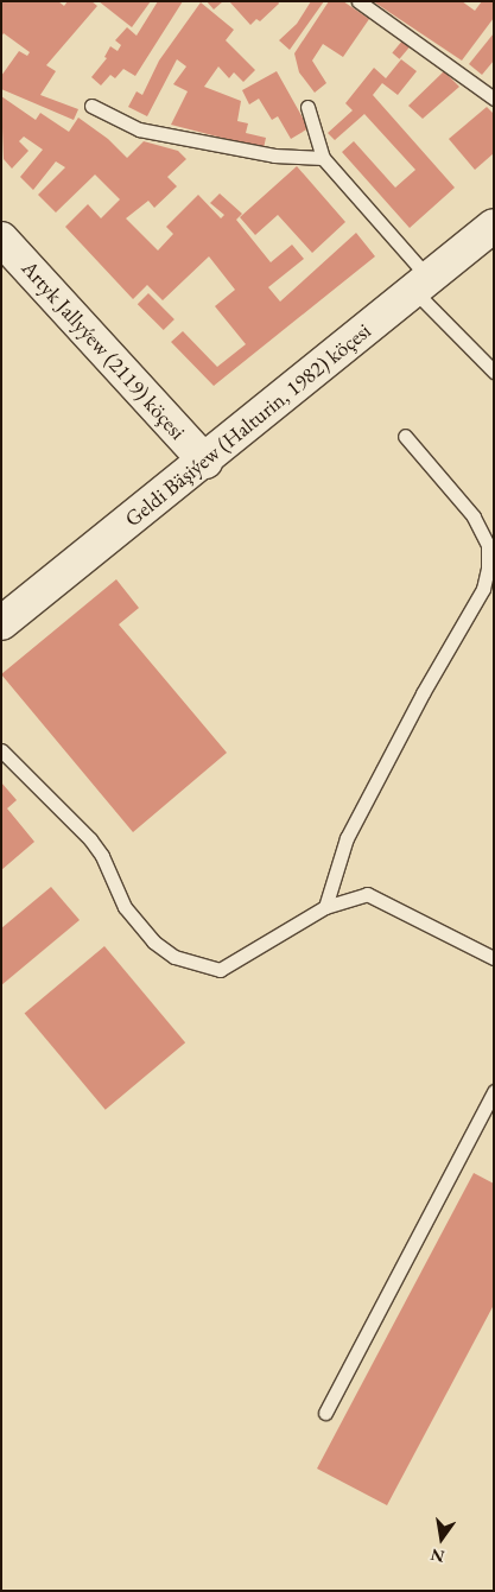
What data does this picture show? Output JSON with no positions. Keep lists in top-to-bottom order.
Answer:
{
  "streets": {
    "street": ["Artyk Jallyýew (2119) köçesi", "Geldi Bäşiýew (Halturin, 1982) köçesi"]
  },
  "crossings": [
    ["Artyk Jallyýew (2119) köçesi", "Geldi Bäşiýew (Halturin, 1982) köçesi"]
  ],
  "north": "bottom"
}
